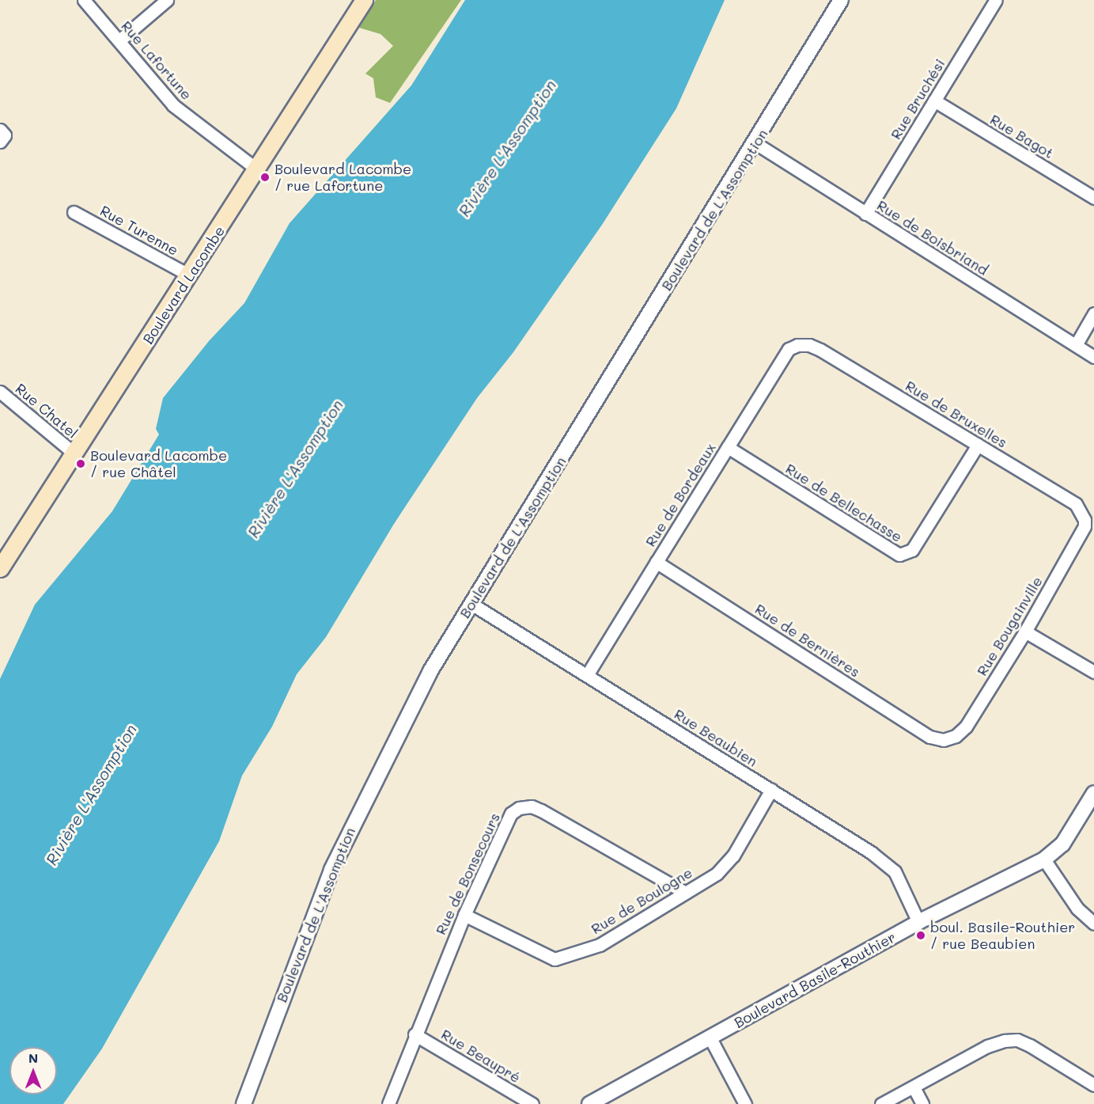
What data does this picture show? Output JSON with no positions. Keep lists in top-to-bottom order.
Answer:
{
  "streets": {
    "main road": ["Boulevard Lacombe"],
    "street": [
      "Rue Lafortune",
      "Rue Bruchési",
      "Rue Bagot",
      "Boulevard de L'Assomption",
      "Rue Turenne",
      "Rue de Boisbriand",
      "Rue Chatel",
      "Rue de Bruxelles",
      "Rue de Bordeaux",
      "Rue de Bellechasse",
      "Rue Bougainville",
      "Rue de Bernières",
      "Rue Beaubien",
      "Rue de Bonsecours",
      "Rue de Boulogne",
      "Boulevard Basile-Routhier",
      "Rue Beaupré"
    ]
  },
  "crossings": [
    ["Rue Lafortune", "Boulevard Lacombe"],
    ["Rue Bruchési", "Rue Bagot"],
    ["Rue Bruchési", "Rue de Boisbriand"],
    ["Boulevard de L'Assomption", "Rue de Boisbriand"],
    ["Boulevard de L'Assomption", "Rue Beaubien"],
    ["Rue Turenne", "Boulevard Lacombe"],
    ["Boulevard Lacombe", "Rue Chatel"],
    ["Rue de Bruxelles", "Rue de Bordeaux"],
    ["Rue de Bruxelles", "Rue de Bellechasse"],
    ["Rue de Bruxelles", "Rue Bougainville"],
    ["Rue de Bordeaux", "Rue de Bellechasse"],
    ["Rue de Bordeaux", "Rue de Bernières"],
    ["Rue de Bordeaux", "Rue Beaubien"],
    ["Rue Bougainville", "Rue de Bernières"],
    ["Rue Beaubien", "Rue de Boulogne"],
    ["Rue Beaubien", "Boulevard Basile-Routhier"],
    ["Rue de Bonsecours", "Rue de Boulogne"],
    ["Rue de Bonsecours", "Rue Beaupré"]
  ],
  "water": ["Rivière L'Assomption"],
  "places": ["Boulevard Lacombe / rue Lafortune", "Boulevard Lacombe / rue Châtel", "boul. Basile-Routhier / rue Beaubien"],
  "north": "top"
}
